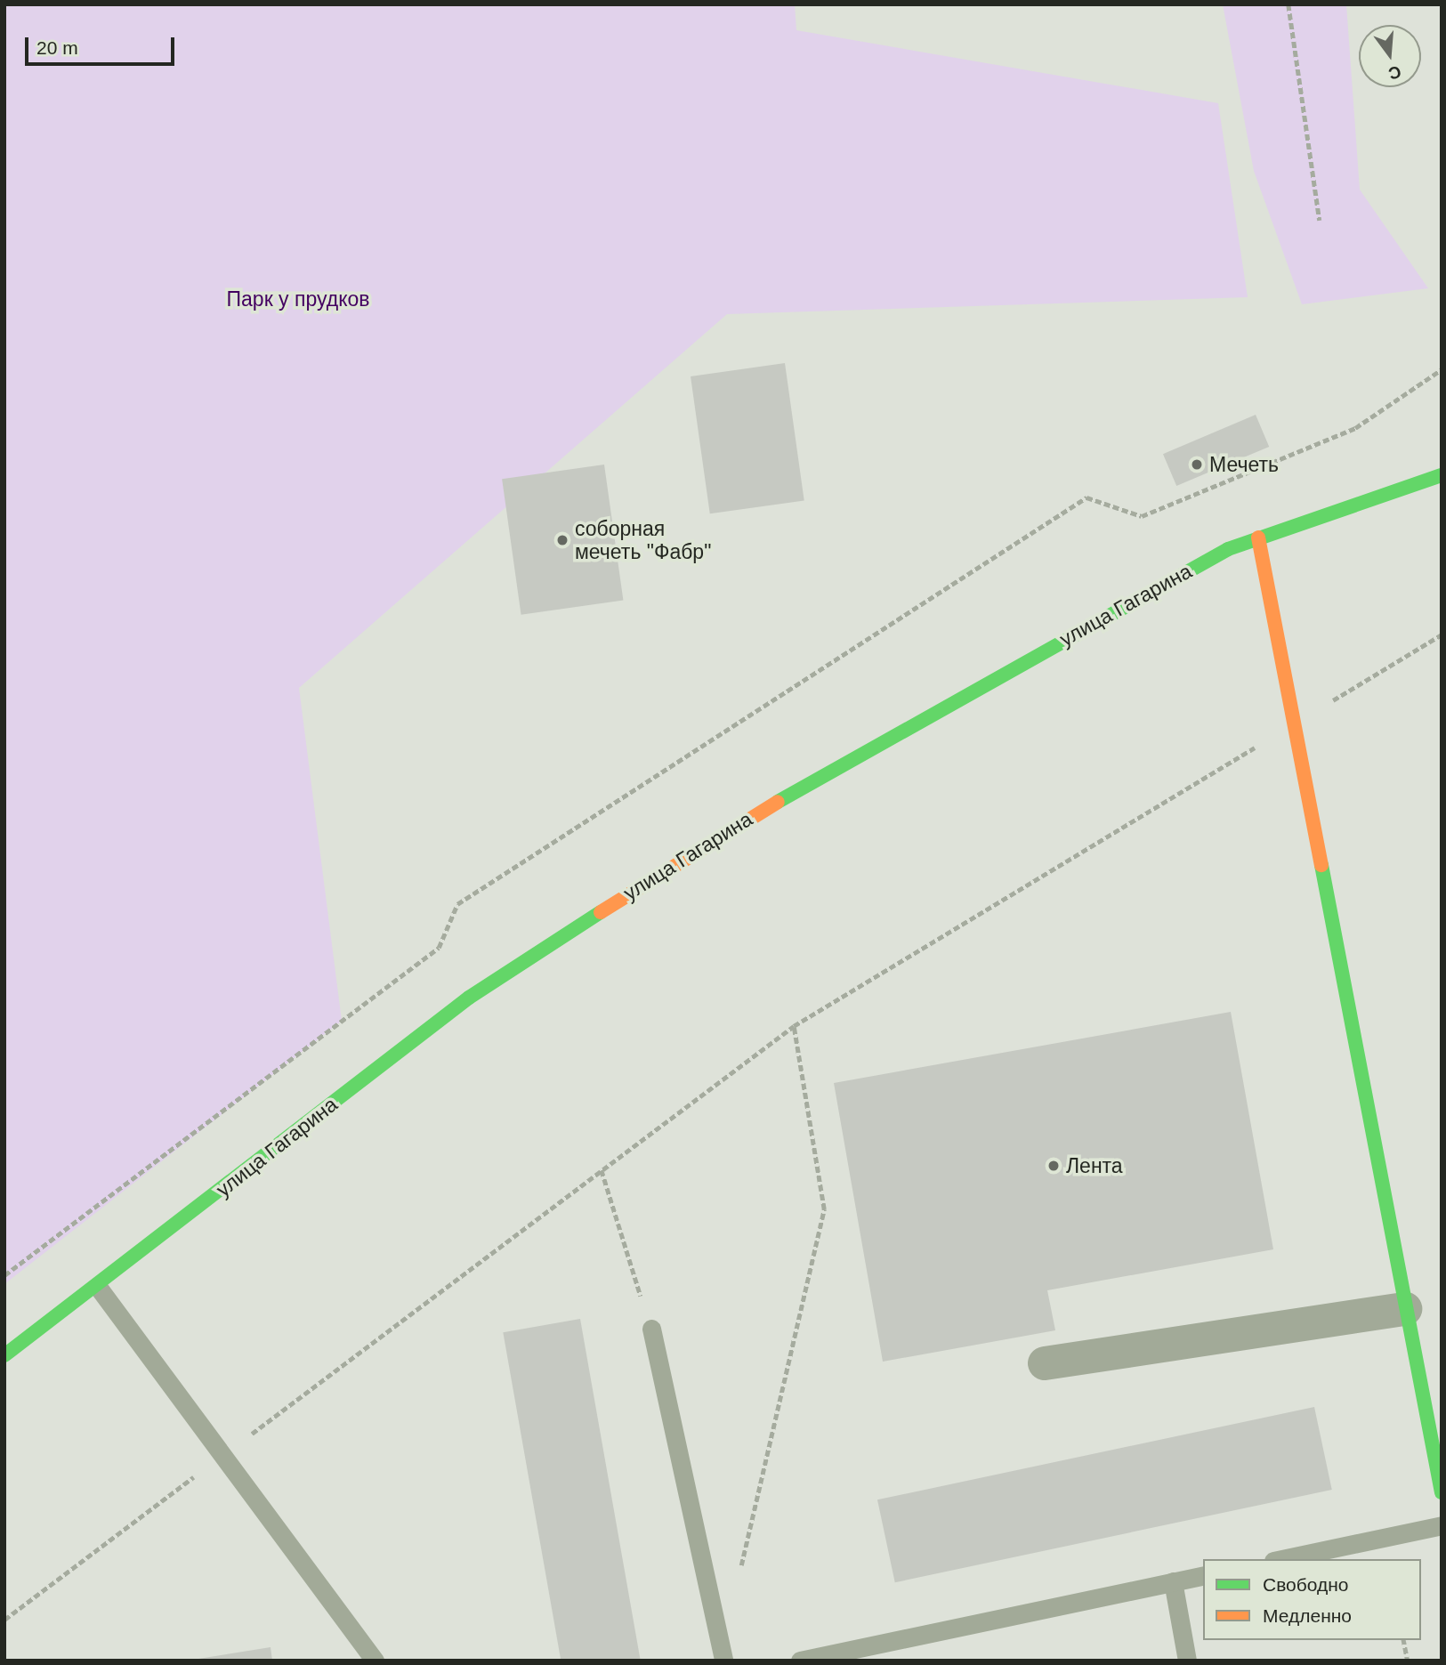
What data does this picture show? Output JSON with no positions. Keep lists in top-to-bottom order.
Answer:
{
  "streets": {
    "street": ["улица Гагарина"]
  },
  "parks": ["Парк у прудков"],
  "places": ["Мечеть", "соборная мечеть \"Фабр\"", "Лента"],
  "legend": ["Свободно", "Медленно"],
  "scale_bar": "20 m",
  "north": "bottom"
}
